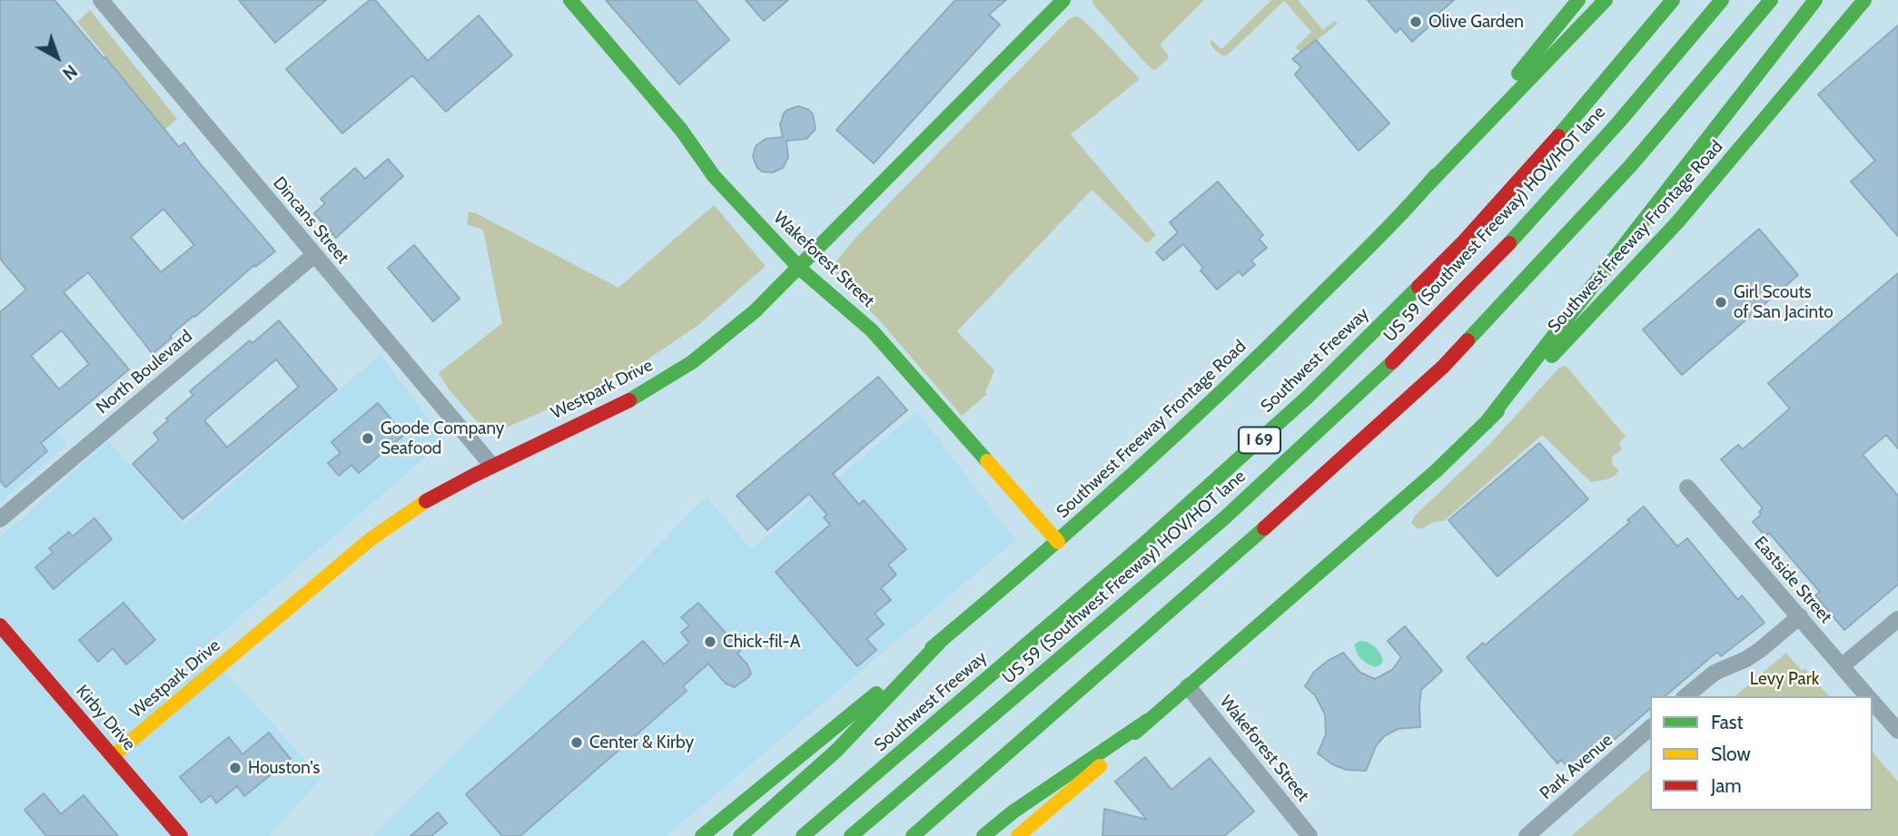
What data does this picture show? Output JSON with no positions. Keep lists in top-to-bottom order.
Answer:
{
  "streets": {
    "main road": [
      "US 59 (Southwest Freeway) HOV/HOT lane",
      "Southwest Freeway Frontage Road",
      "Wakeforest Street",
      "Southwest Freeway",
      "Westpark Drive",
      "I 69",
      "Kirby Drive"
    ],
    "street": [
      "Dincans Street",
      "North Boulevard",
      "Eastside Street",
      "Park Avenue"
    ]
  },
  "crossings": [
    ["Dincans Street", "North Boulevard"],
    ["Dincans Street", "Westpark Drive"],
    ["Southwest Freeway Frontage Road", "Wakeforest Street"],
    ["Wakeforest Street", "Westpark Drive"],
    ["Westpark Drive", "Kirby Drive"]
  ],
  "parks": ["Levy Park"],
  "places": [
    "Olive Garden",
    "Girl Scouts of San Jacinto",
    "Goode Company Seafood",
    "Chick-fil-A",
    "Center & Kirby",
    "Houston's"
  ],
  "legend": ["Fast", "Slow", "Jam"],
  "north": "bottom right"
}
